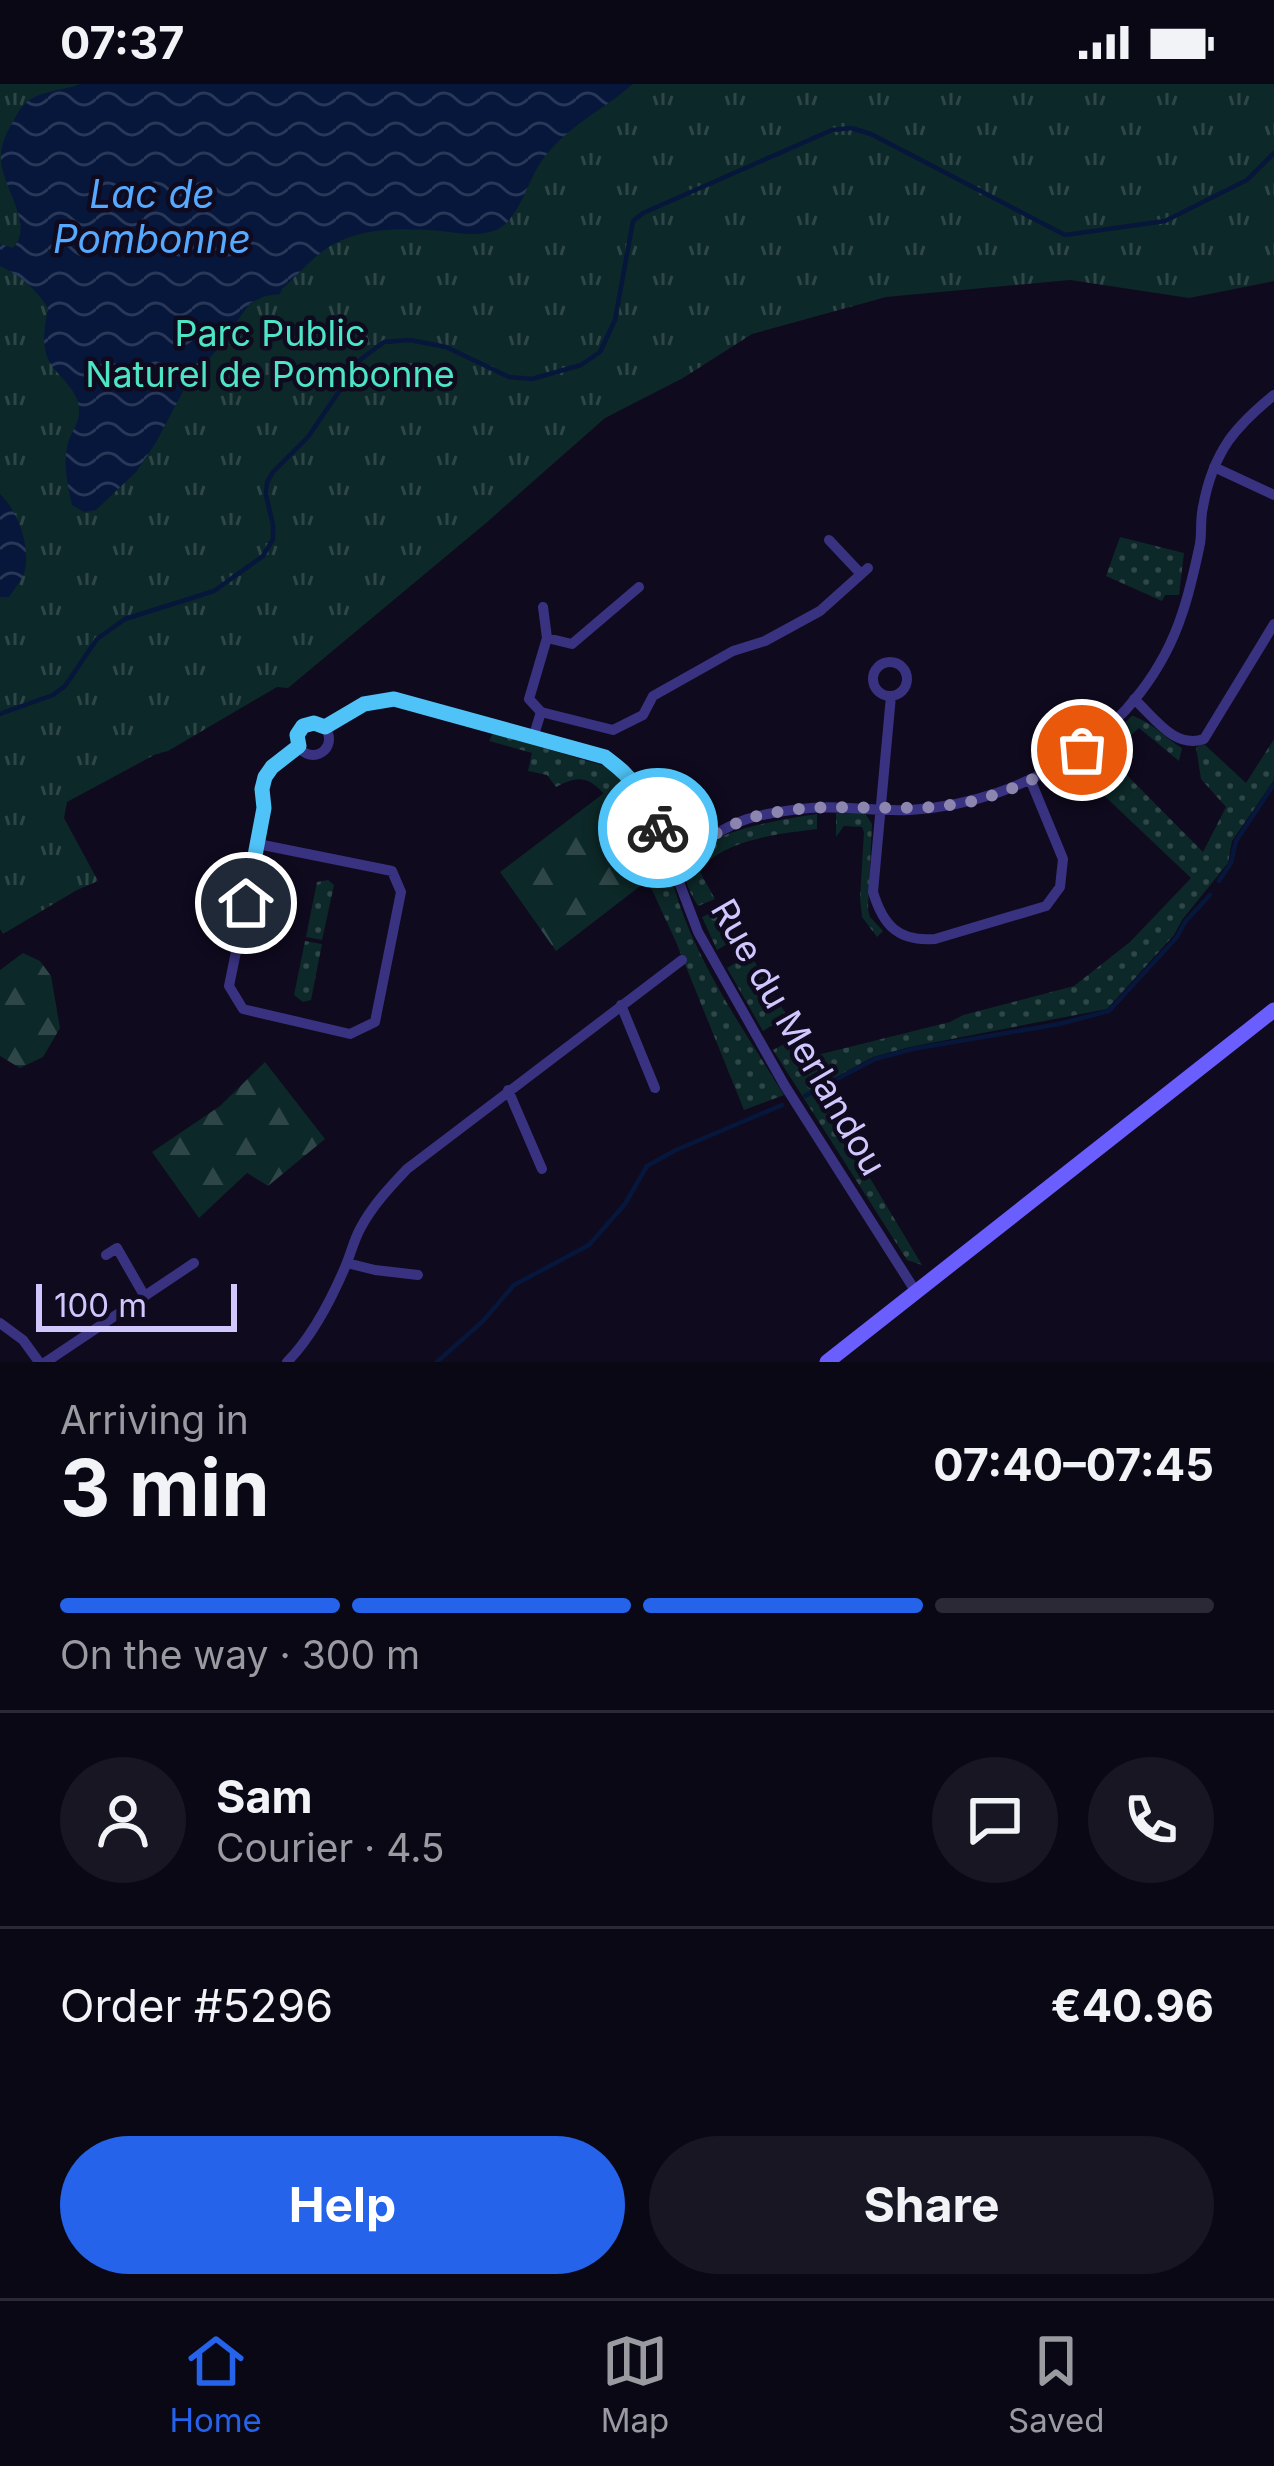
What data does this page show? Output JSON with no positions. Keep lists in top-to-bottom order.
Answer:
{
  "streets": {
    "street": ["Rue du Merlandou"]
  },
  "water": ["Lac de Pombonne"],
  "parks": ["Parc Public Naturel de Pombonne"],
  "scale_bar": "100 m",
  "page": {
    "status": "07:37",
    "scale": "100 m",
    "heading": ["3 min", "Arriving in", "07:40–07:45"],
    "panel": [
      "Sam",
      "Courier · 4.5",
      "Order #5296",
      "€40.96"
    ],
    "bar": "On the way · 300 m",
    "buttons": ["Help", "Share"],
    "tabs": ["Home", "Map", "Saved"]
  }
}
